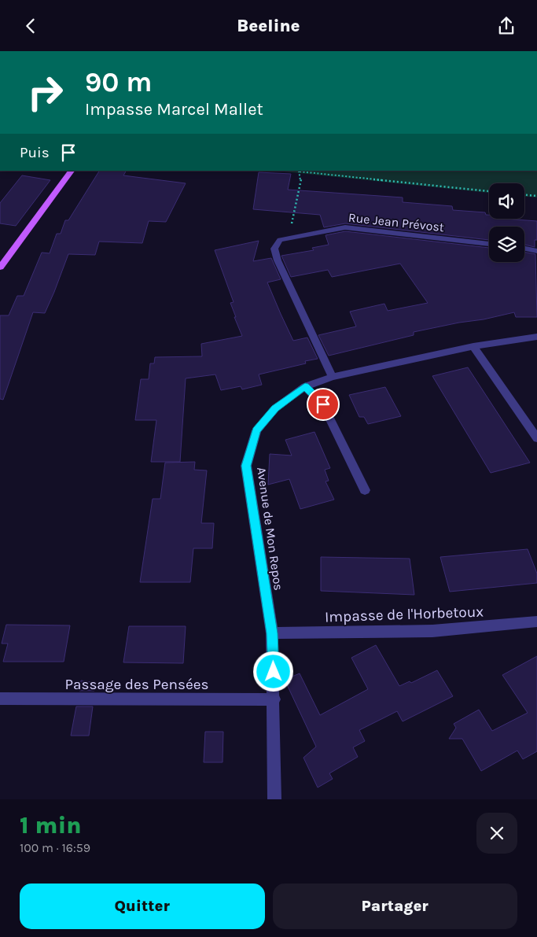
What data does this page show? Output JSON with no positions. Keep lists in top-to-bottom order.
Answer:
{
  "streets": {
    "street": [
      "Rue Jean Prévost",
      "Avenue de Mon Repos",
      "Impasse de l'Horbetoux",
      "Passage des Pensées"
    ]
  },
  "crossings": [
    ["Avenue de Mon Repos", "Impasse de l'Horbetoux"],
    ["Avenue de Mon Repos", "Passage des Pensées"]
  ],
  "page": {
    "header": "Beeline",
    "turn": ["90 m", "Impasse Marcel Mallet"],
    "then": "Puis",
    "heading": ["1 min", "100 m · 16:59"],
    "buttons": ["Quitter", "Partager"]
  }
}
